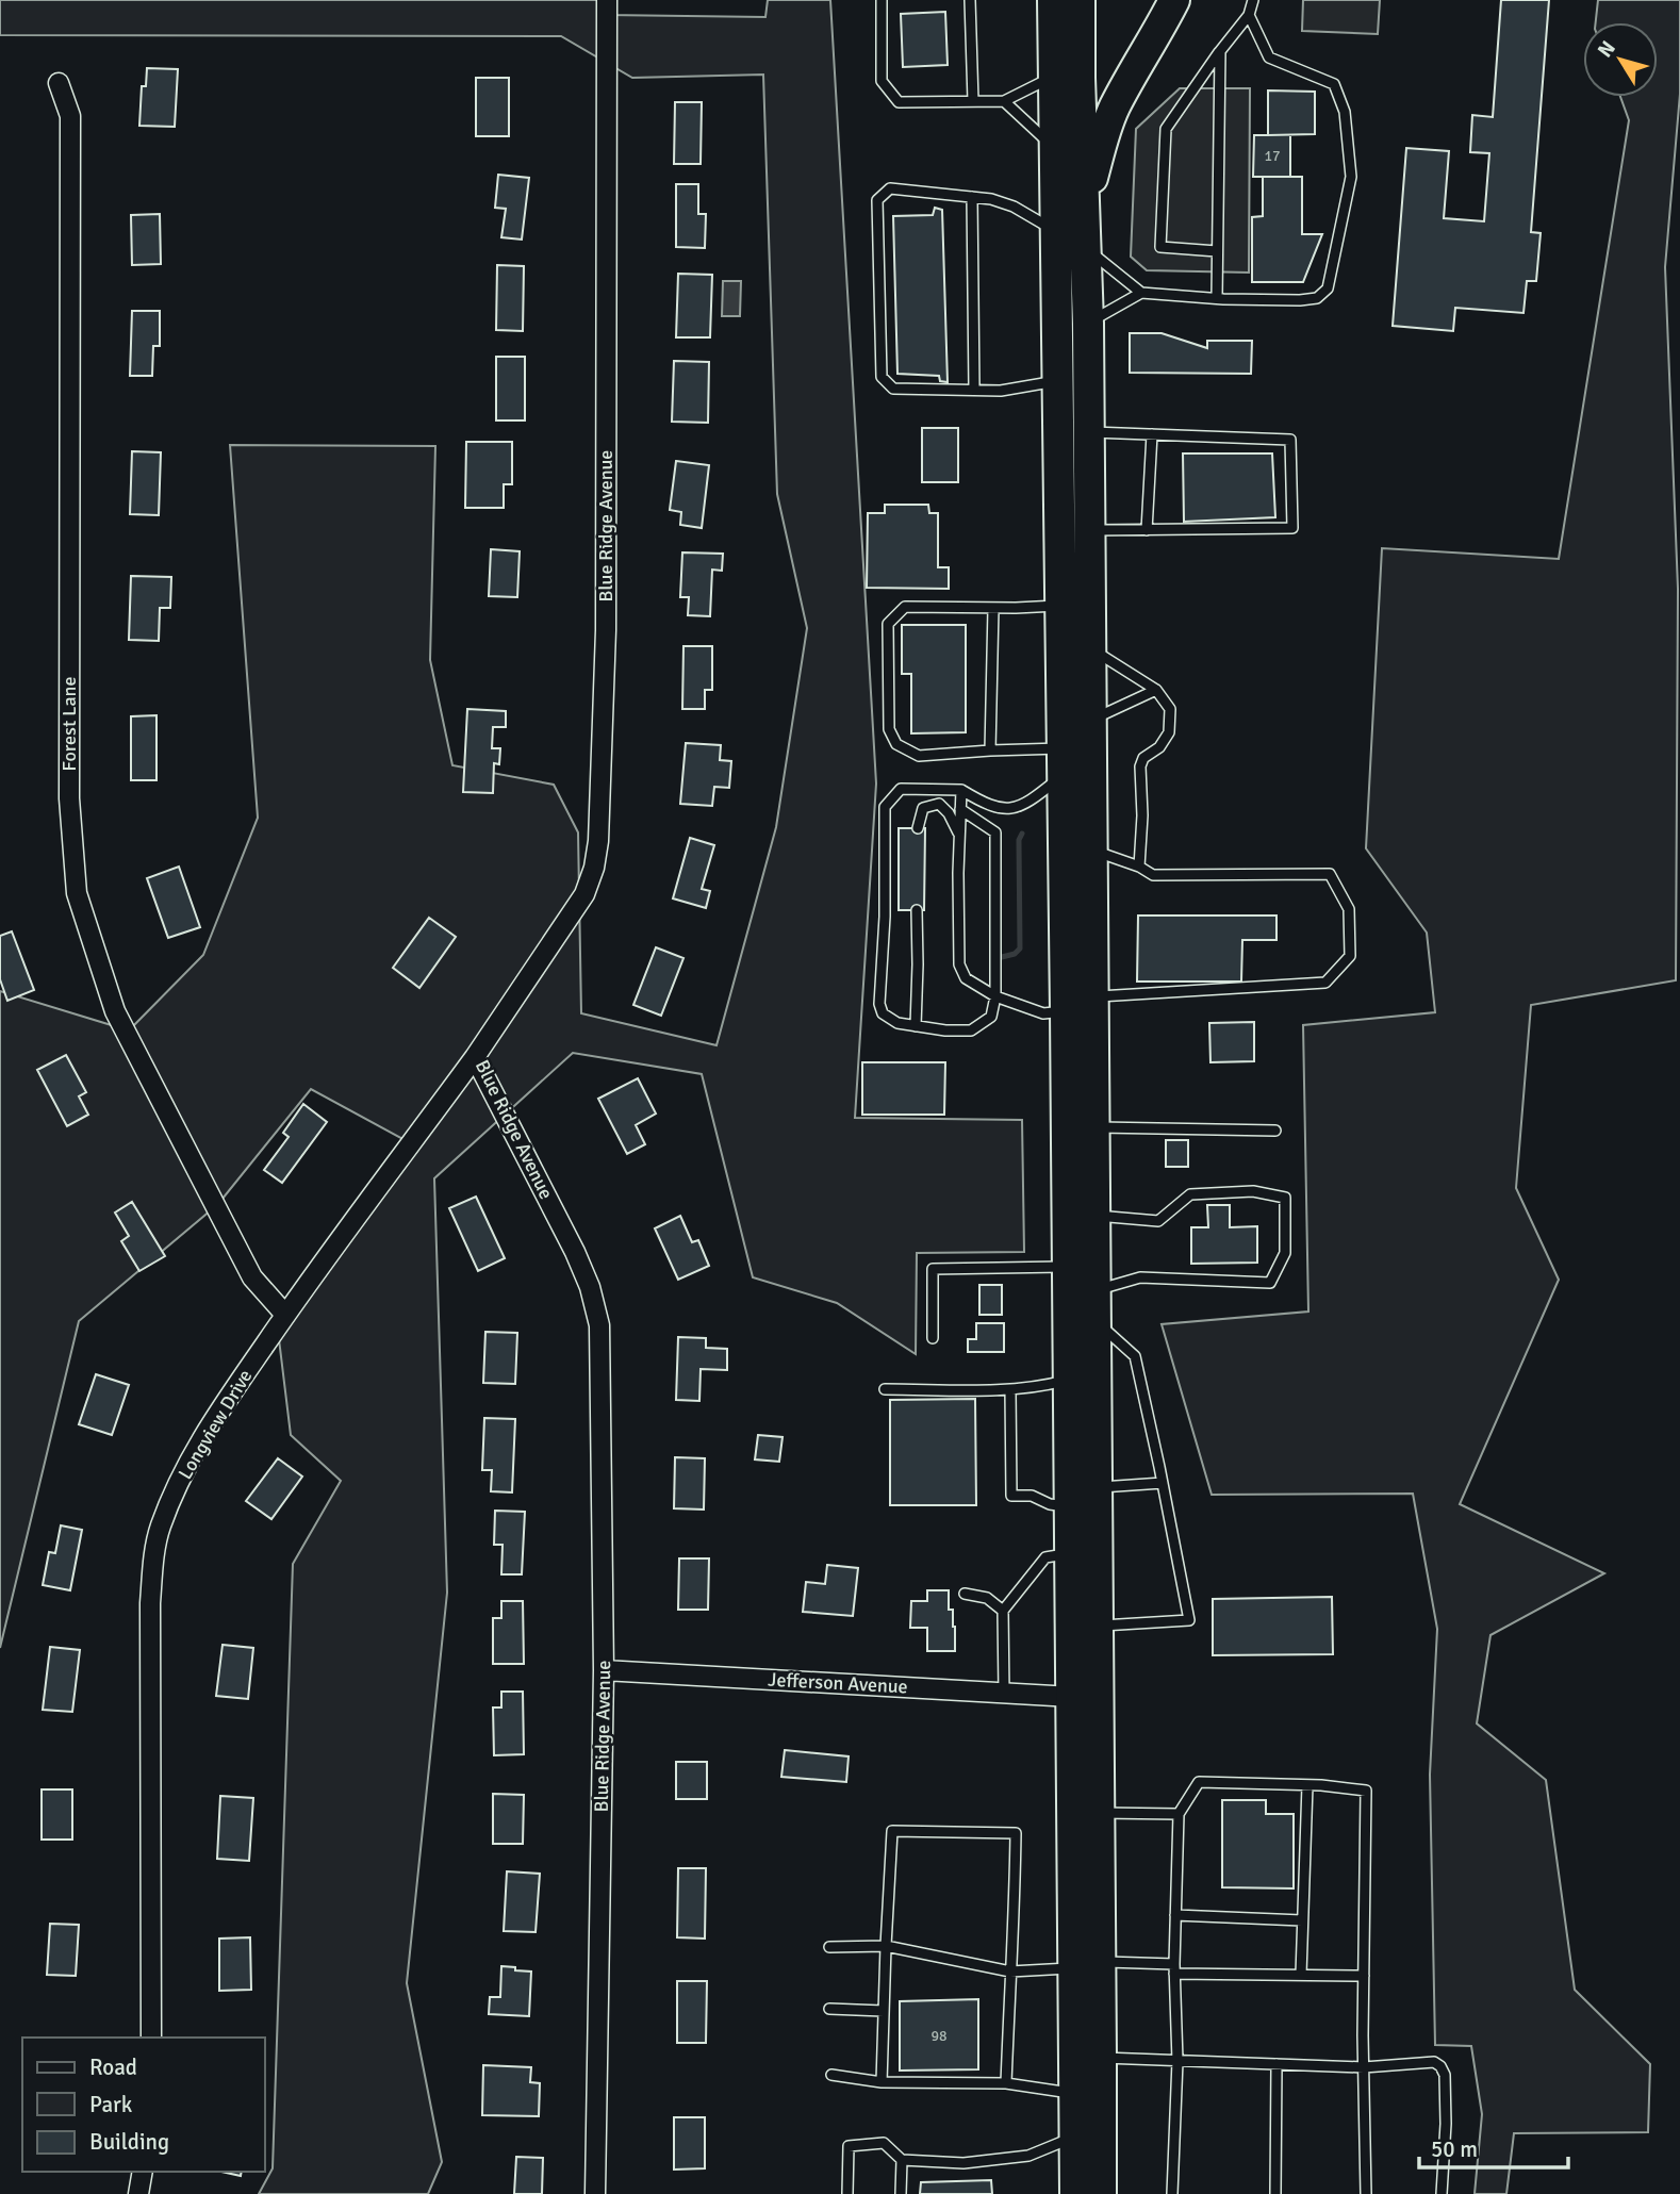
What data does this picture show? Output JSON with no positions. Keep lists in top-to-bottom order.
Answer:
{
  "streets": {
    "street": [
      "Blue Ridge Avenue",
      "Forest Lane",
      "Longview Drive",
      "Jefferson Avenue"
    ]
  },
  "crossings": [
    ["Blue Ridge Avenue", "Longview Drive"],
    ["Blue Ridge Avenue", "Jefferson Avenue"],
    ["Forest Lane", "Longview Drive"]
  ],
  "house_numbers": ["17", "98"],
  "legend": ["Road", "Park", "Building"],
  "scale_bar": "50 m",
  "north": "top left"
}
